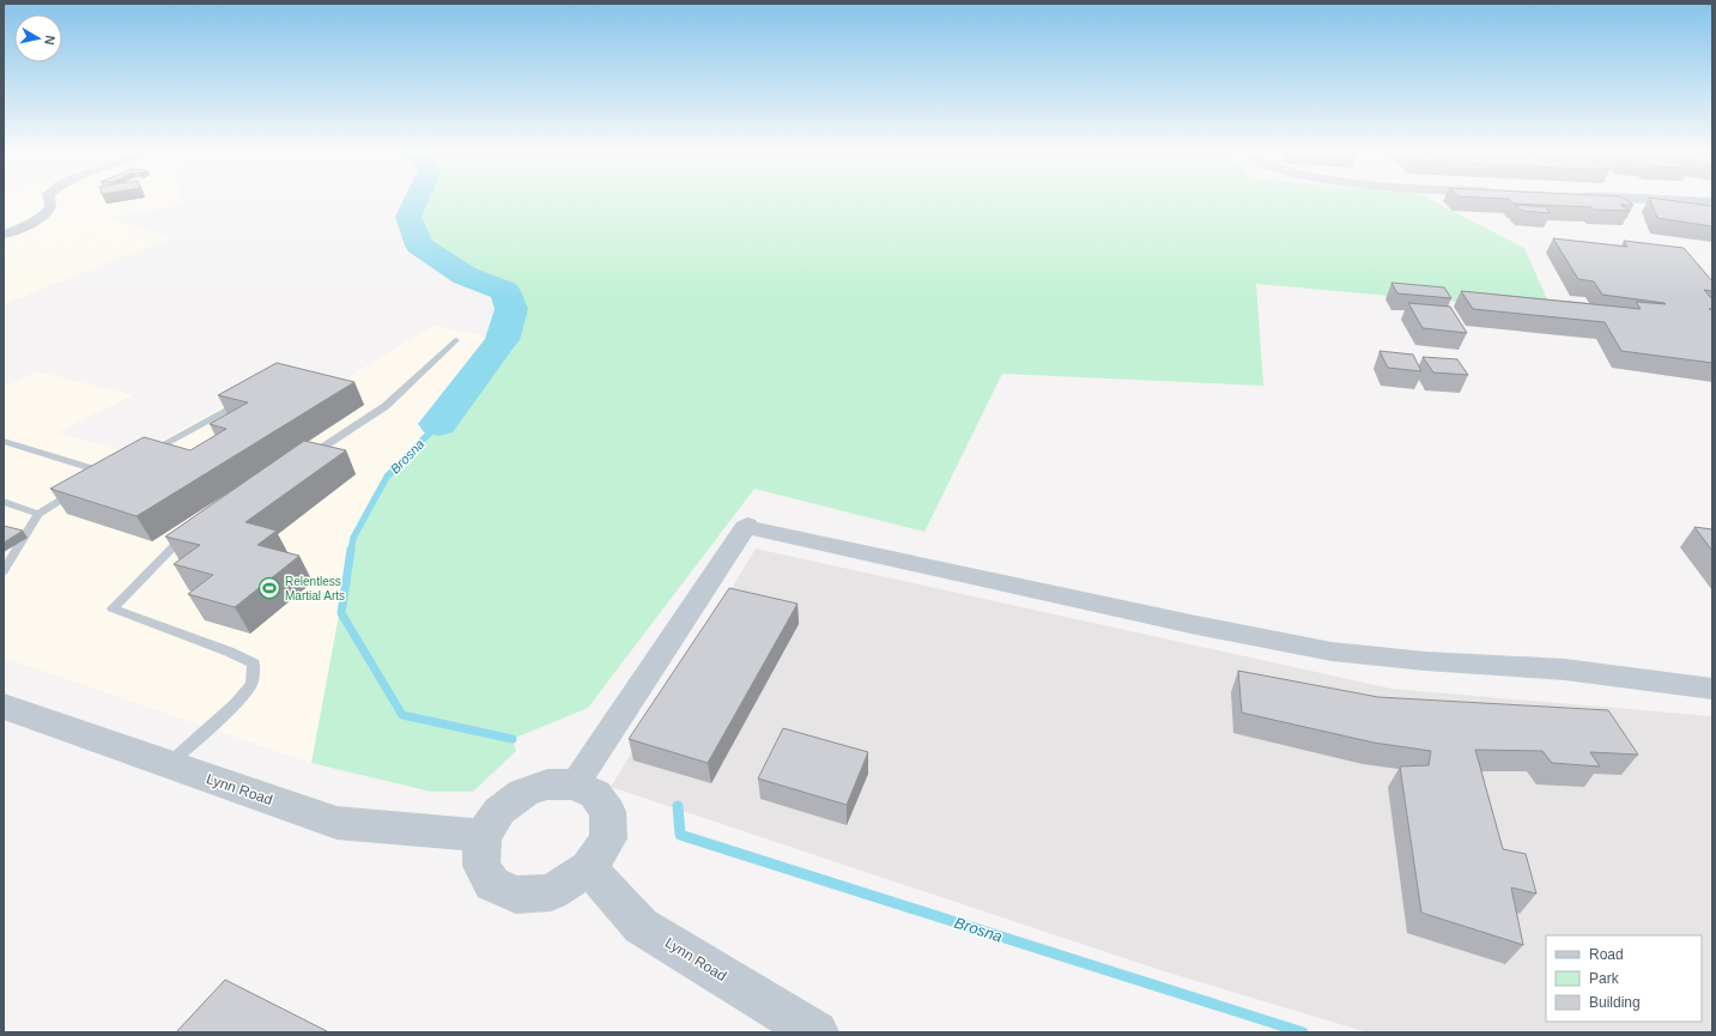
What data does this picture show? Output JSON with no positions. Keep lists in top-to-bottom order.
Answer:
{
  "streets": {
    "street": ["Lynn Road"]
  },
  "water": ["Brosna"],
  "places": {
    "sports": ["Relentless Martial Arts"]
  },
  "legend": ["Road", "Park", "Building"],
  "north": "right"
}
